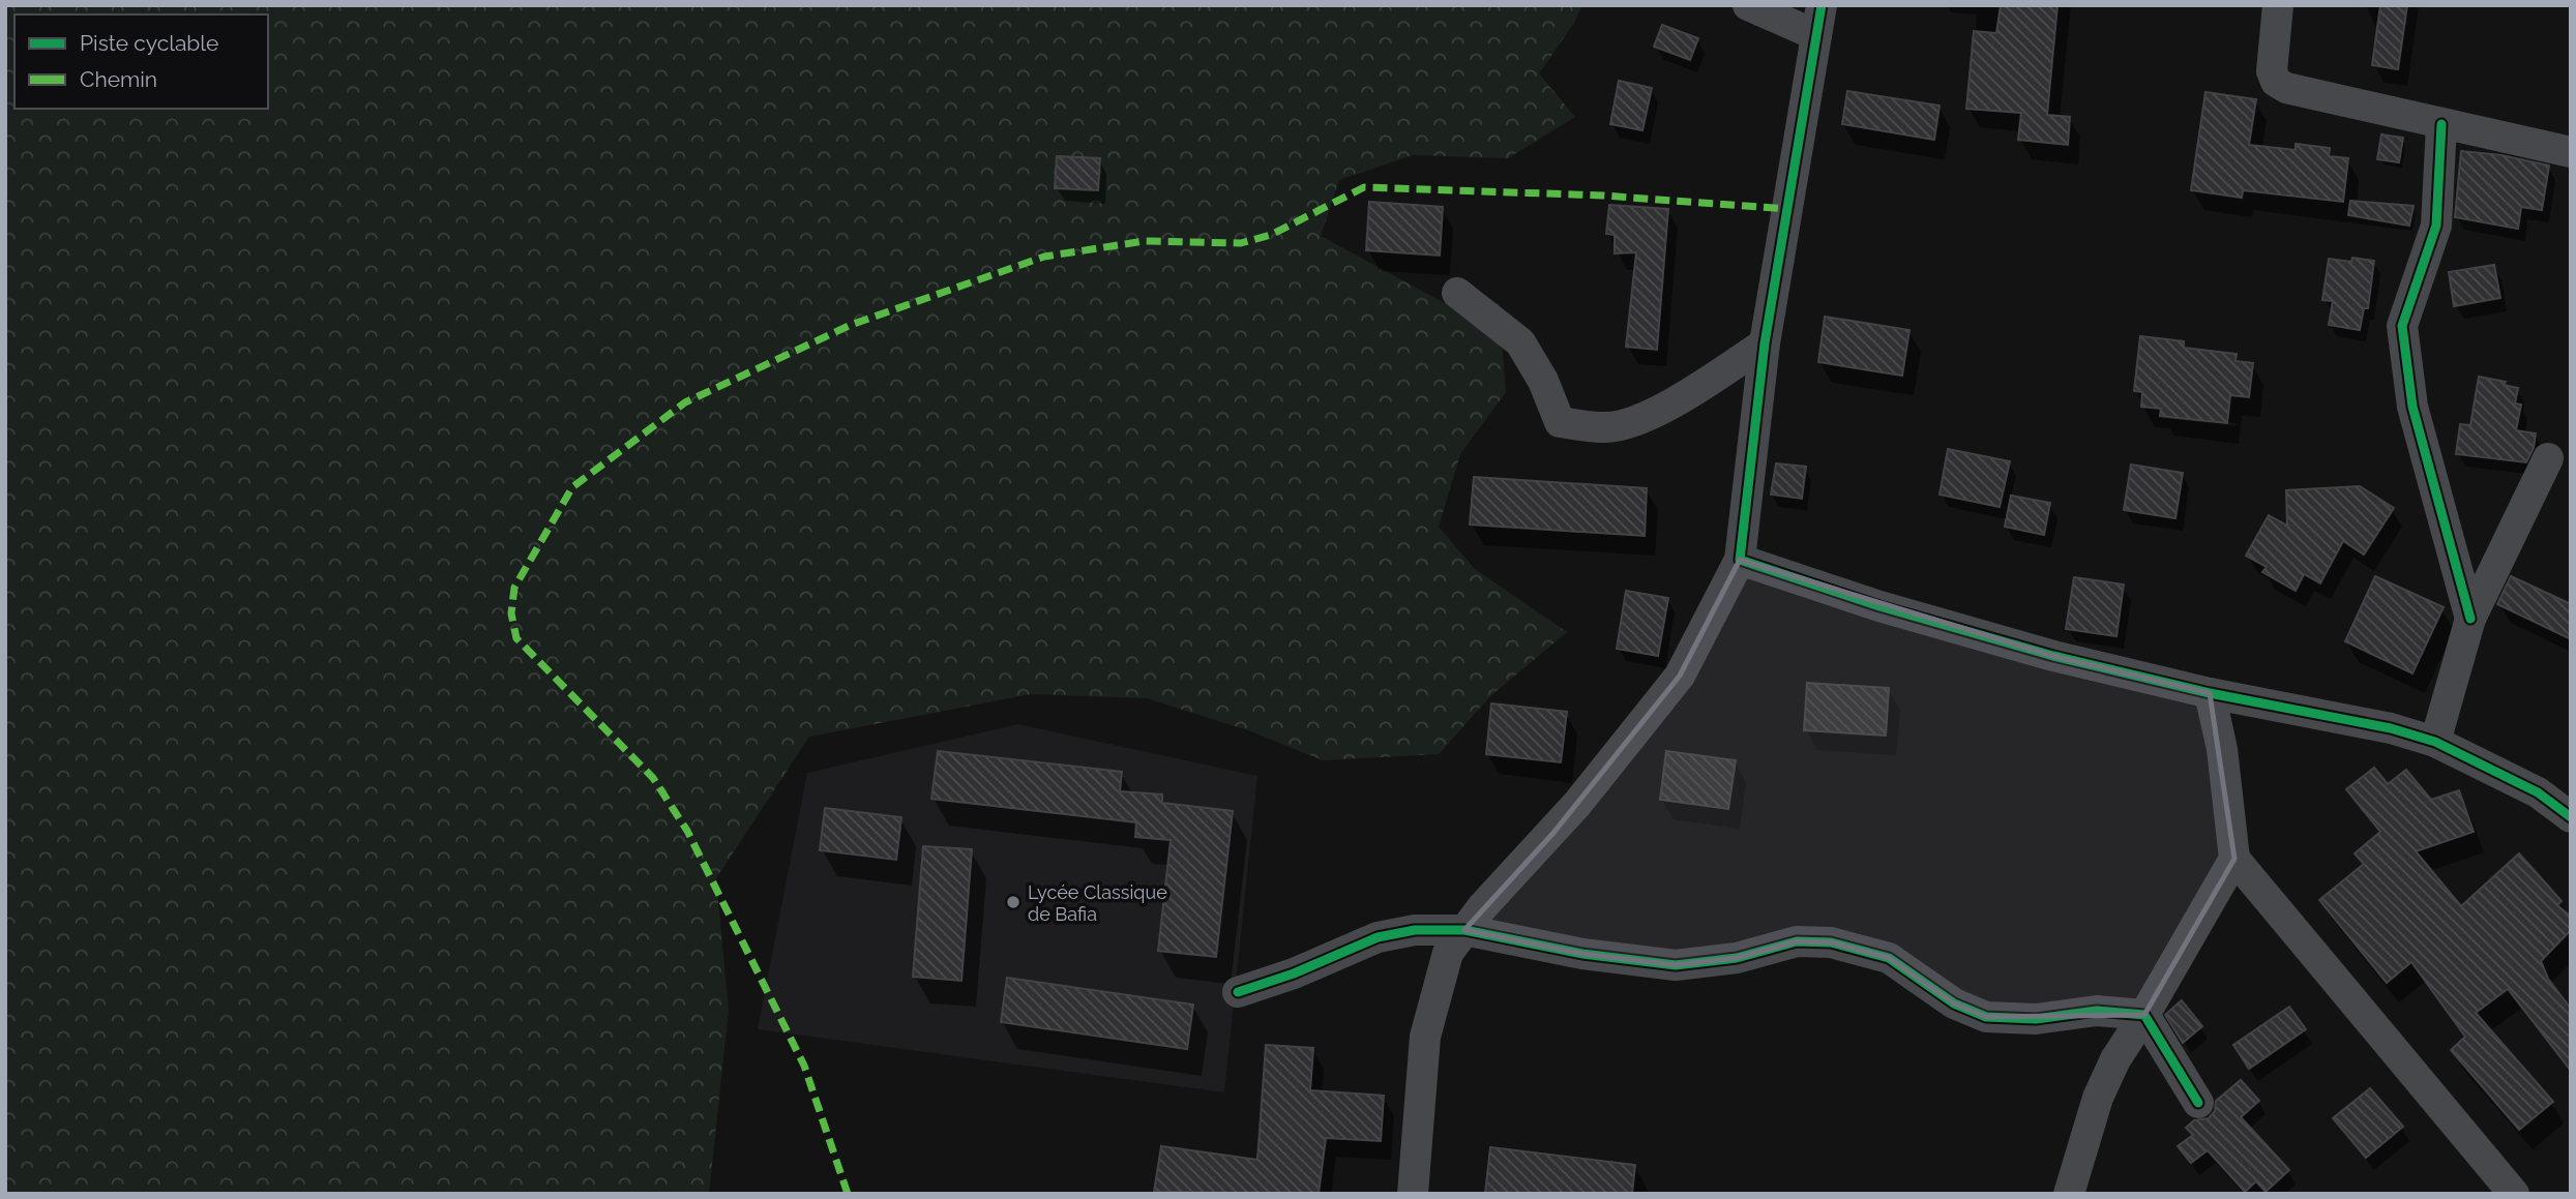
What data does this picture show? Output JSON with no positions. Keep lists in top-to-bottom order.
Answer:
{
  "places": ["Lycée Classique de Bafia"],
  "legend": ["Piste cyclable", "Chemin"]
}
